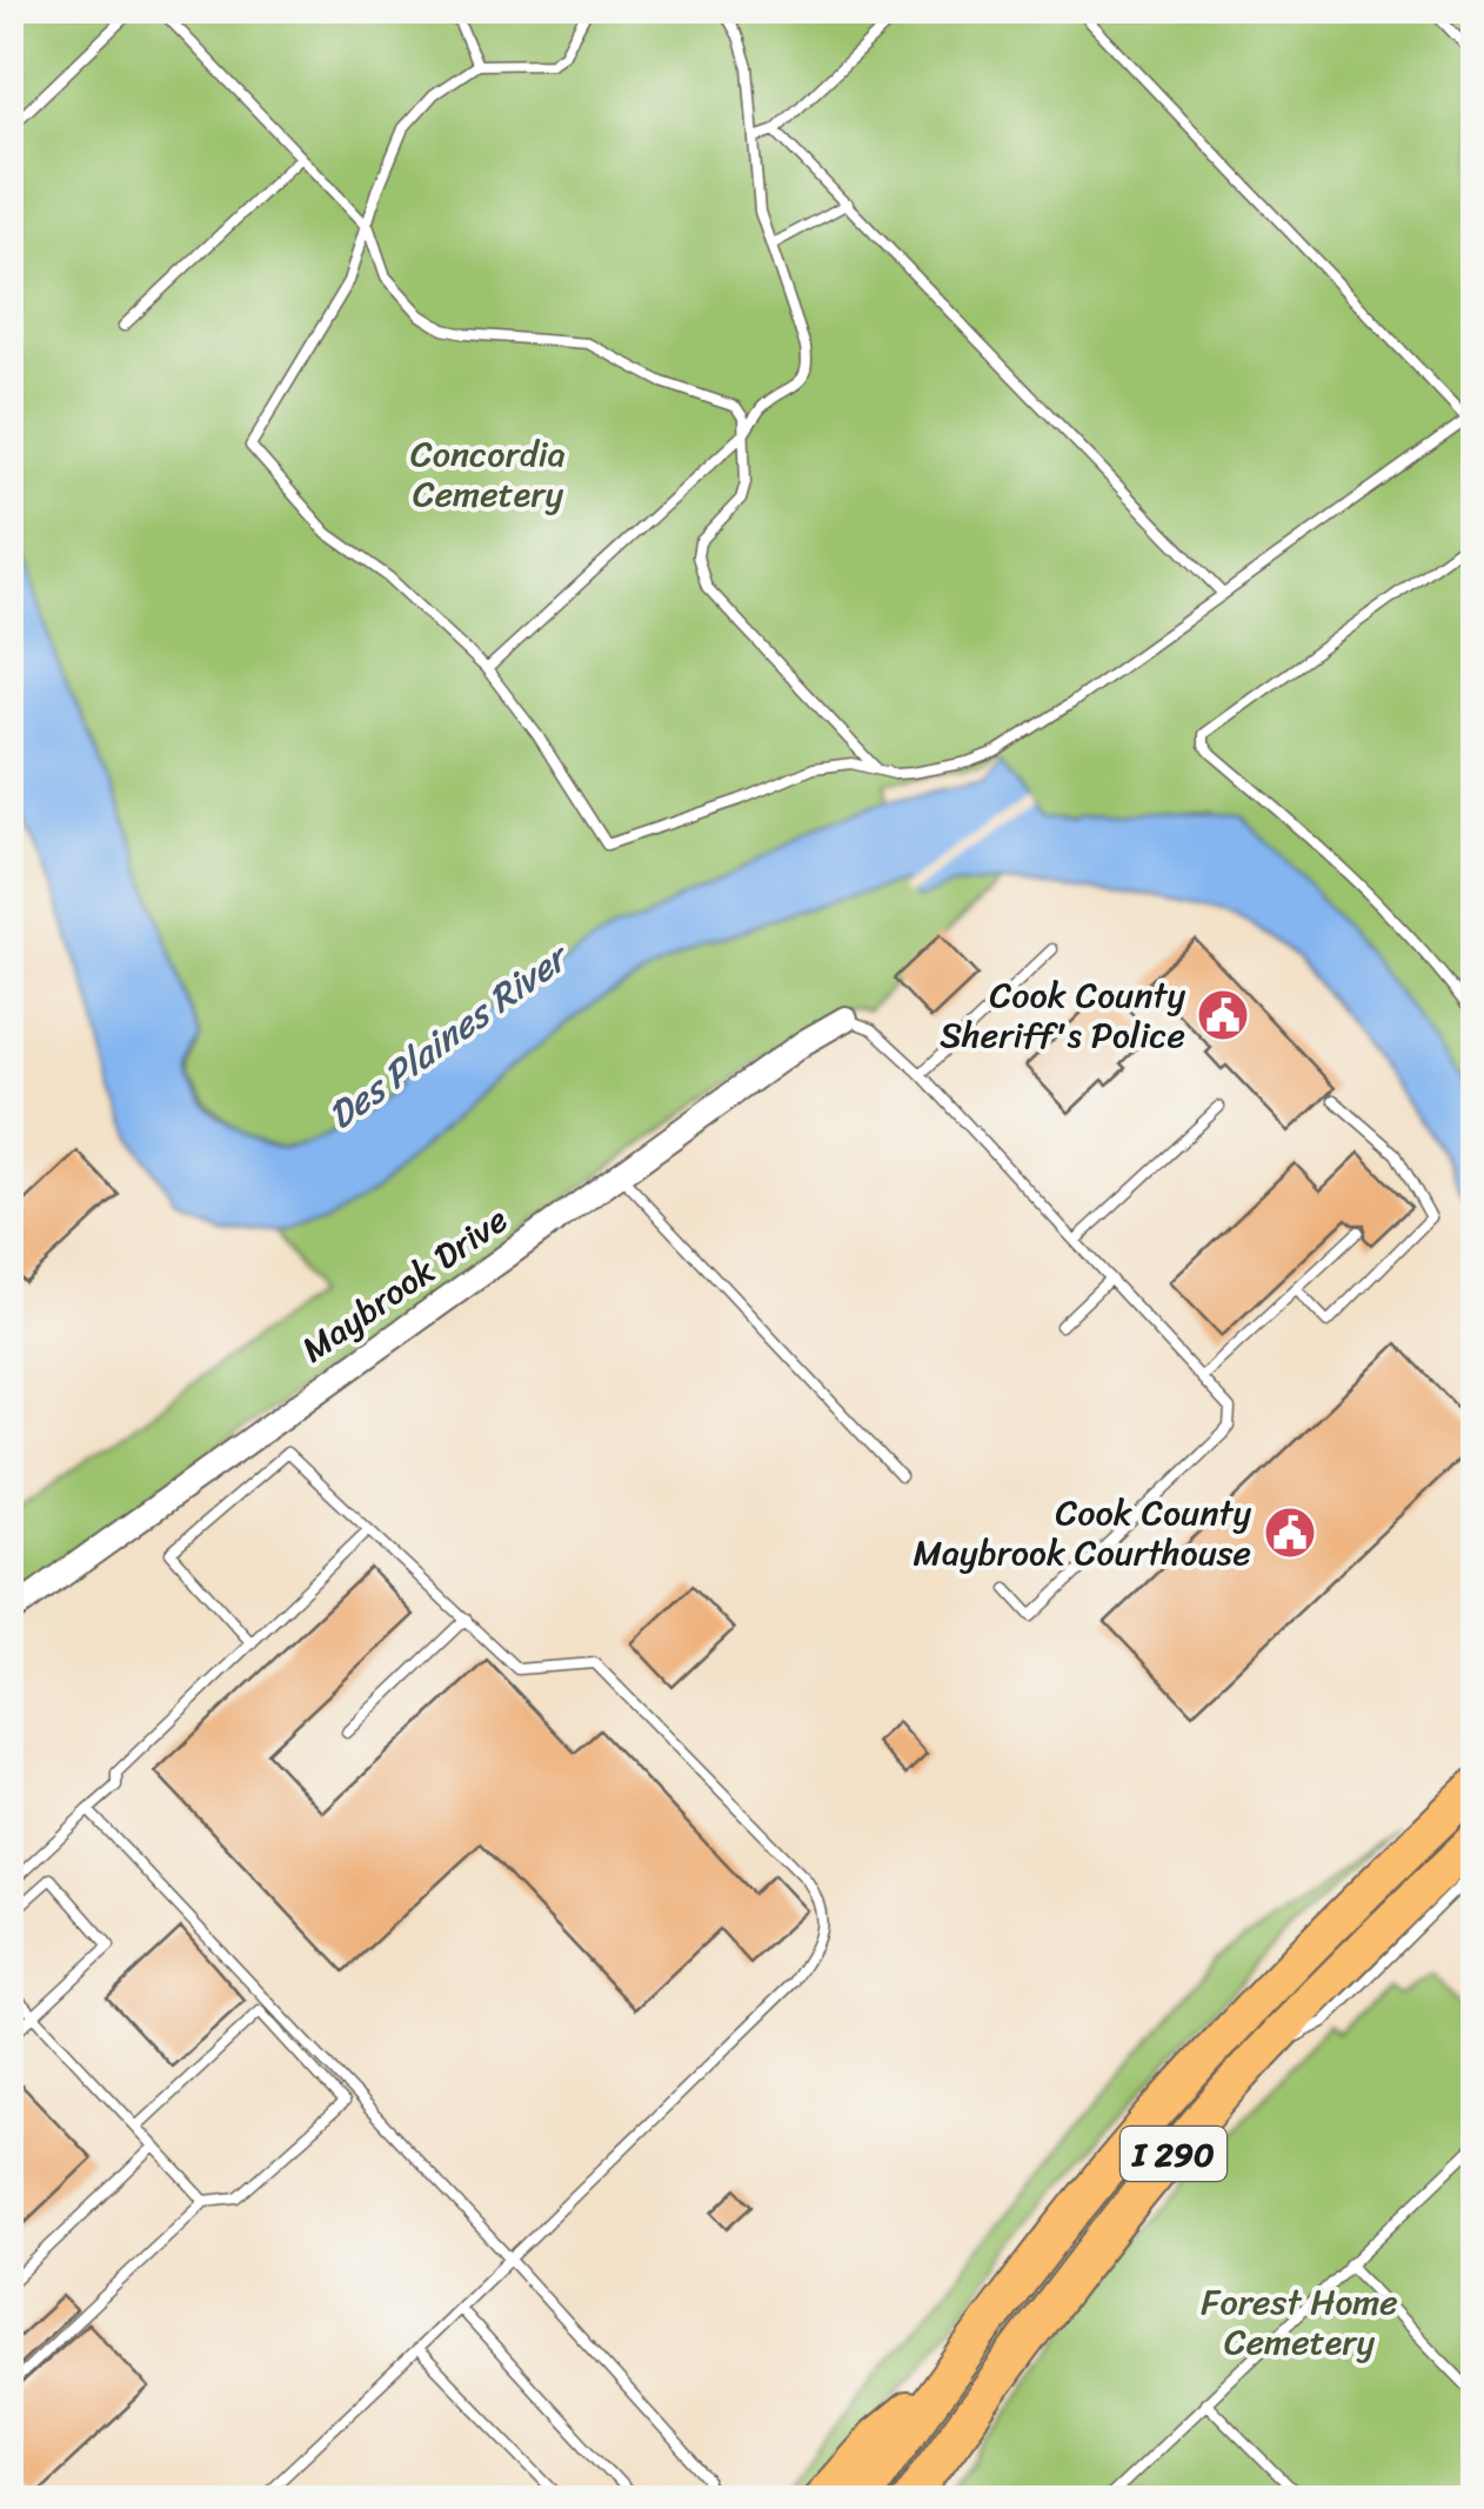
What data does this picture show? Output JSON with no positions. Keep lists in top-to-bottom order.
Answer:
{
  "streets": {
    "highway": ["I 290"],
    "street": ["Maybrook Drive"]
  },
  "water": ["Des Plaines River"],
  "parks": ["Concordia Cemetery", "Forest Home Cemetery"],
  "places": {
    "public building": ["Cook County Sheriff's Police", "Cook County Maybrook Courthouse"]
  }
}
